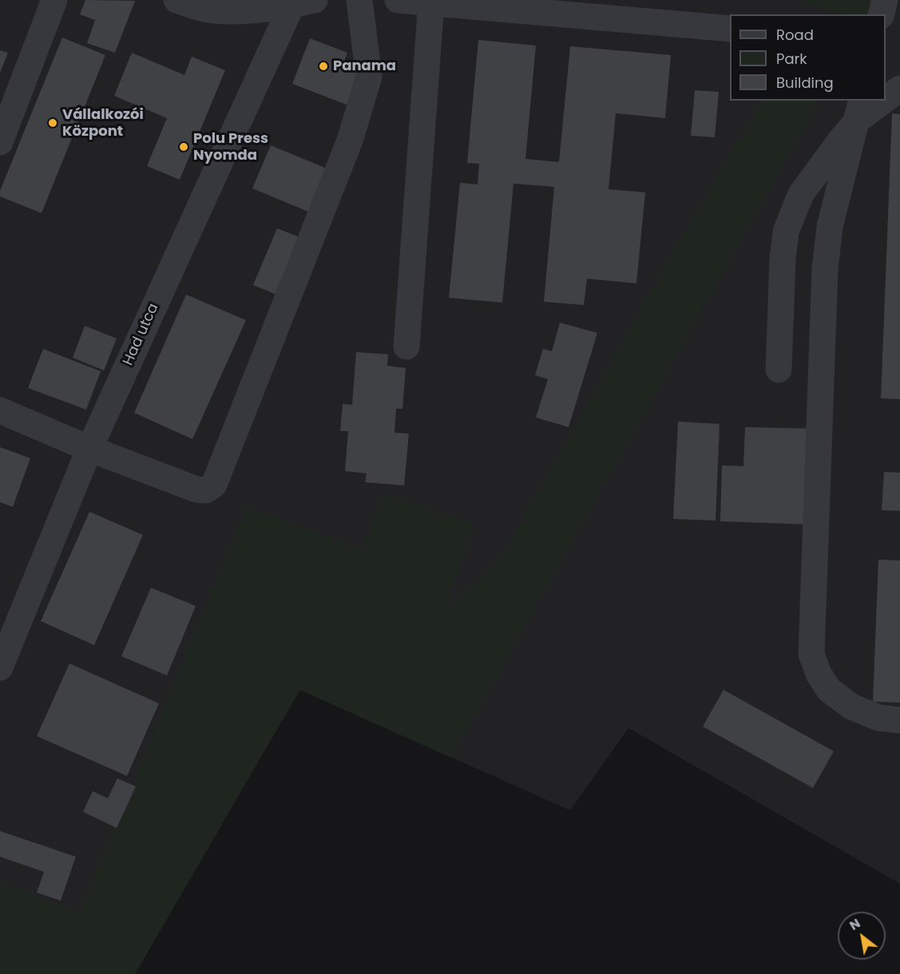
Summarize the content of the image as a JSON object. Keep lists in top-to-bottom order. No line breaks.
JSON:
{"streets":{"street":["Had utca"]},"places":["Panama","Vállalkozói Központ","Polu Press Nyomda"],"legend":["Road","Park","Building"],"north":"top left"}
